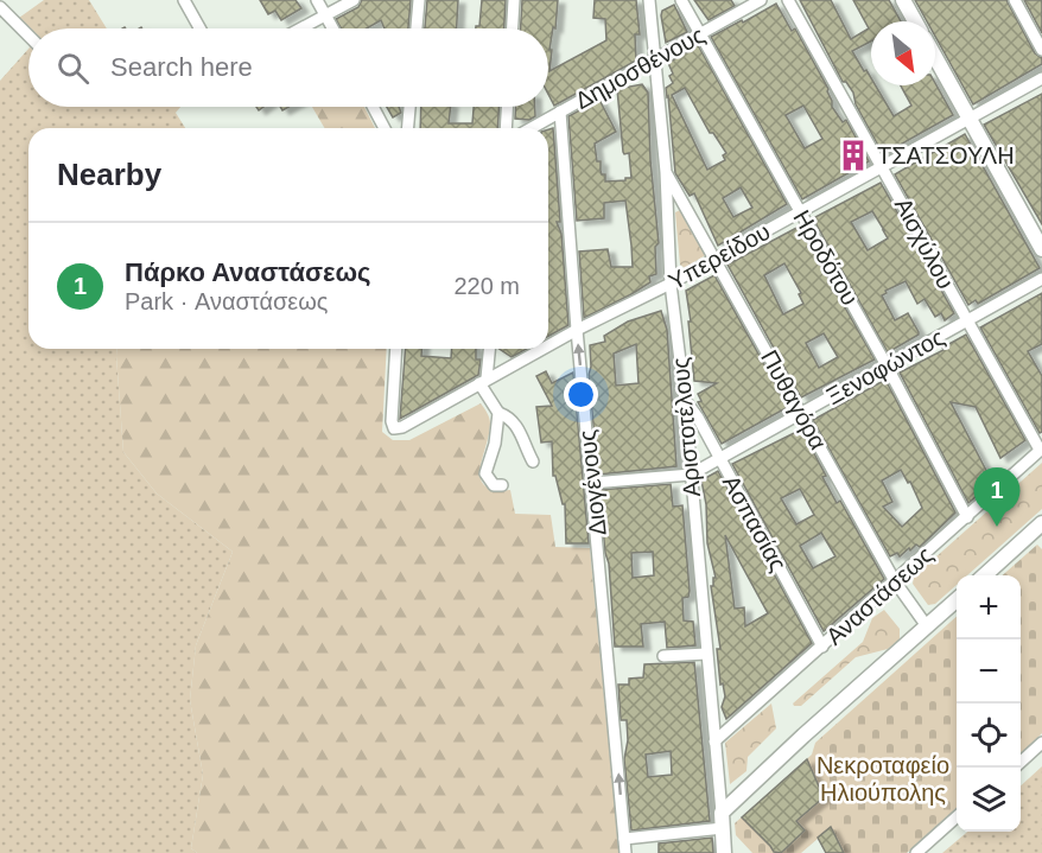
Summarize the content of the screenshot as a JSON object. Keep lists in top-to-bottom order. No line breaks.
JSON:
{"streets":{"street":["Δημοσθένους","Αισχύλου","Υπερείδου","Ηροδότου","Ξενοφώντος","Πυθαγόρα","Αριστοτέλους","Διογένους","Ασπασίας","Αναστάσεως"]},"crossings":[["Δημοσθένους","Ηροδότου"],["Δημοσθένους","Αριστοτέλους"],["Δημοσθένους","Διογένους"],["Αισχύλου","Υπερείδου"],["Αισχύλου","Ξενοφώντος"],["Αισχύλου","Αναστάσεως"],["Υπερείδου","Ηροδότου"],["Υπερείδου","Πυθαγόρα"],["Υπερείδου","Αριστοτέλους"],["Υπερείδου","Διογένους"],["Ηροδότου","Ξενοφώντος"],["Ηροδότου","Αναστάσεως"],["Ξενοφώντος","Πυθαγόρα"],["Ξενοφώντος","Αριστοτέλους"],["Ξενοφώντος","Ασπασίας"],["Πυθαγόρα","Αριστοτέλους"],["Πυθαγόρα","Αναστάσεως"],["Αριστοτέλους","Ασπασίας"],["Αριστοτέλους","Αναστάσεως"],["Ασπασίας","Αναστάσεως"]],"one_way":["Διογένους"],"parks":["Νεκροταφείο Ηλιούπολης"],"places":{"building":["ΤΣΑΤΣΟΥΛΗ"]},"north":"bottom right","page":{"search":"Search here","heading":"Nearby","list":[{"mark":"1","name":"Πάρκο Αναστάσεως","note":"Park · Αναστάσεως","value":"220 m"}],"pins":"1","map_buttons":["+","−"]}}
